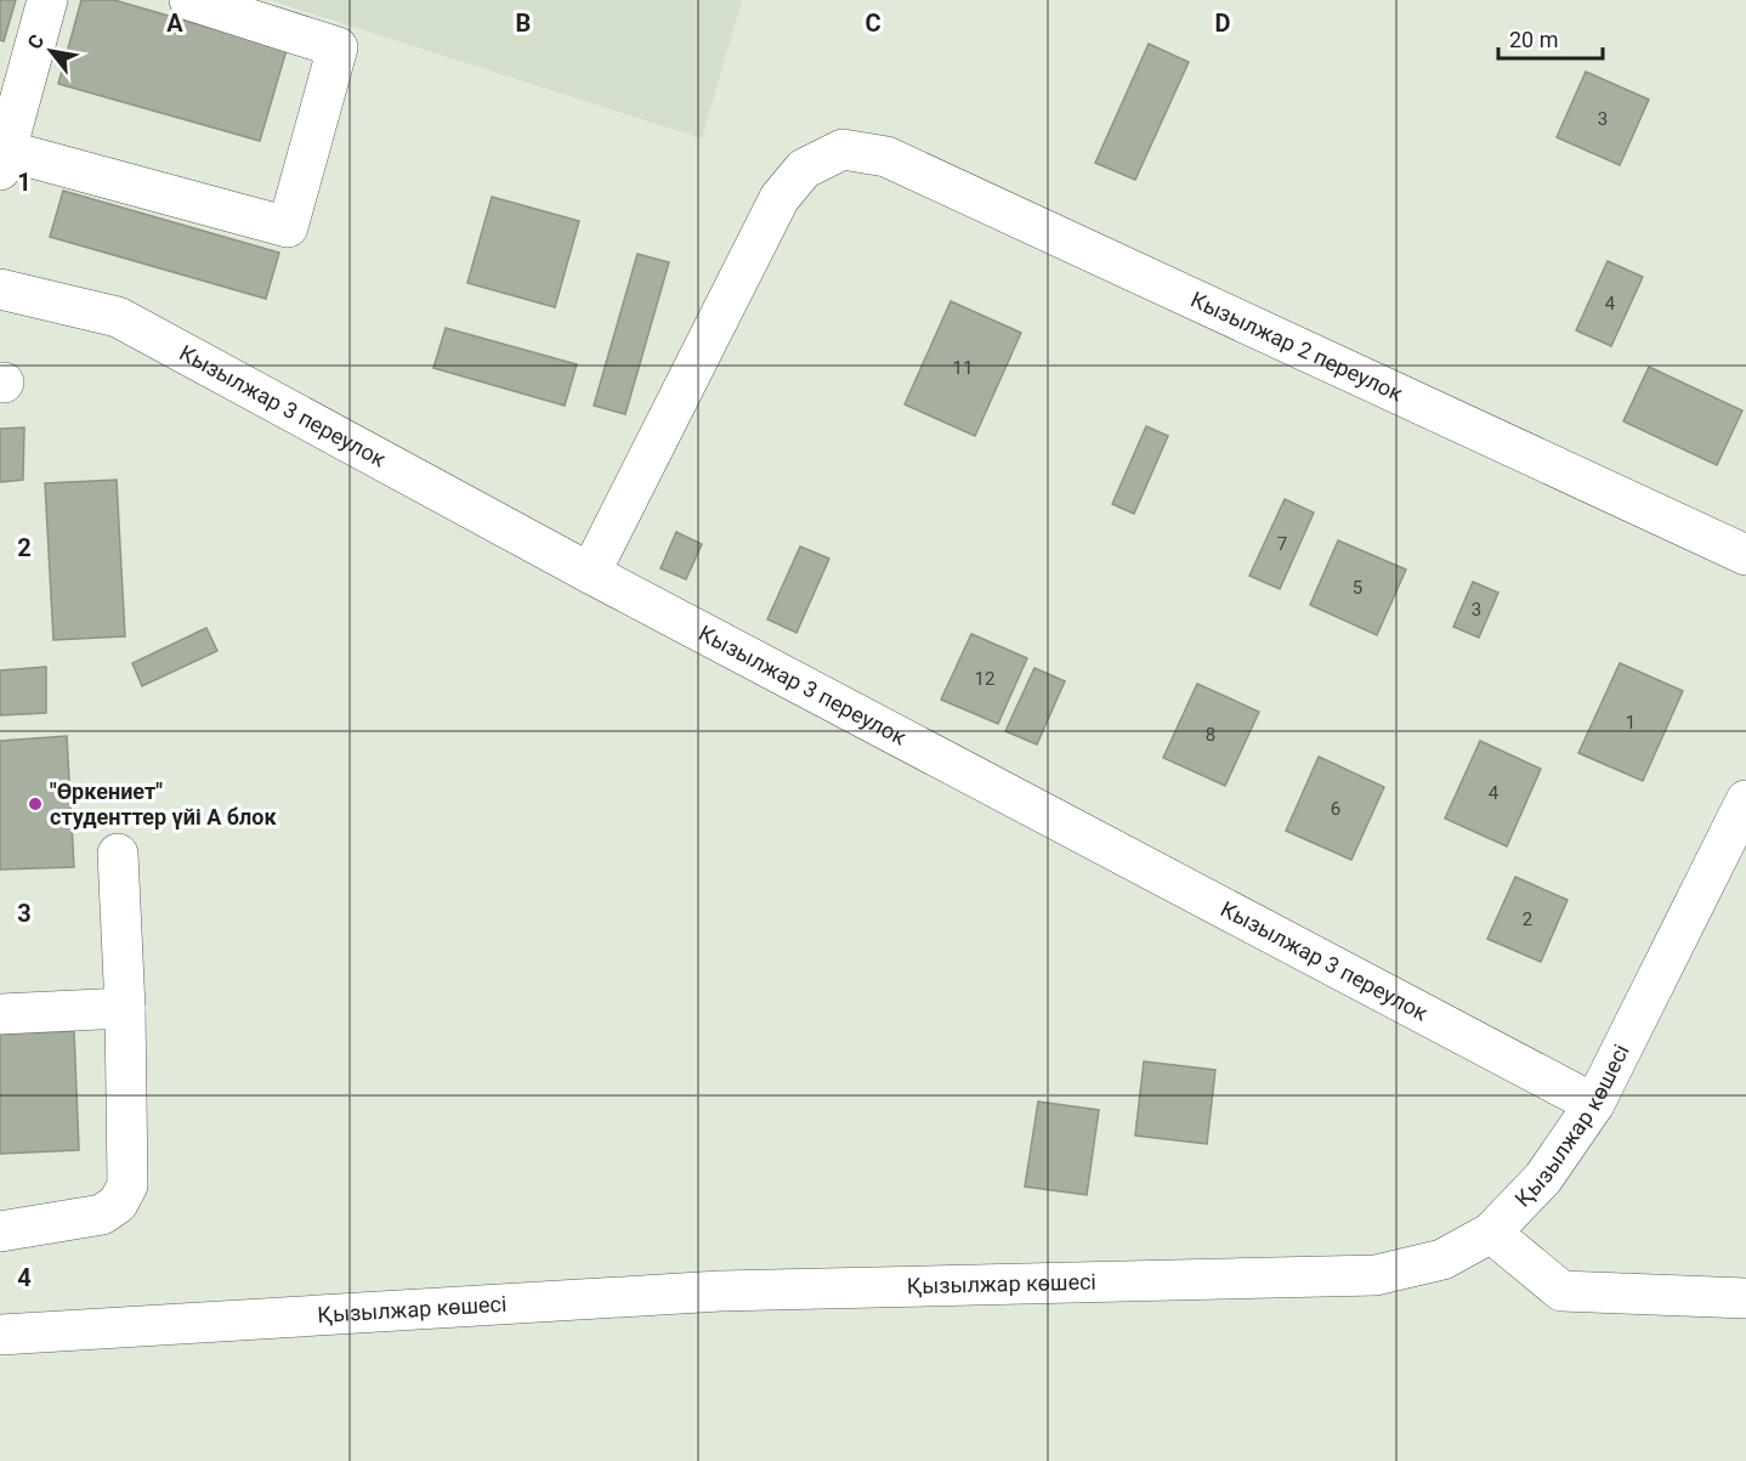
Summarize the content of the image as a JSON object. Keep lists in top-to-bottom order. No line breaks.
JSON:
{"streets":{"street":["Кызылжар 2 переулок","Кызылжар 3 переулок","Қызылжар көшесі"]},"crossings":[["Кызылжар 2 переулок","Кызылжар 3 переулок"],["Кызылжар 3 переулок","Қызылжар көшесі"]],"places":["\"Өркениет\" студенттер үйі А блок"],"house_numbers":["3","4","11","7","5","3","12","1","8","4","6","2"],"scale_bar":"20 m","north":"top left","grid":{"columns":["A","B","C","D"],"rows":["1","2","3","4"]}}
